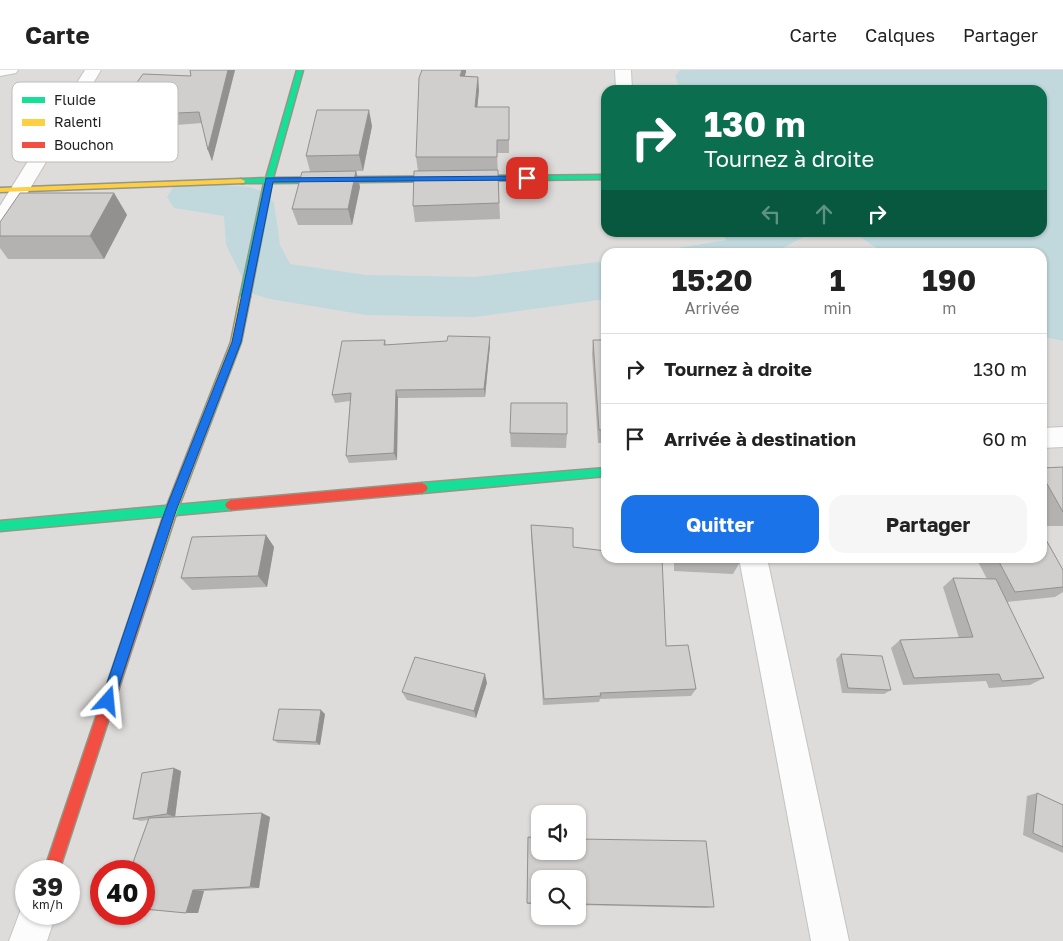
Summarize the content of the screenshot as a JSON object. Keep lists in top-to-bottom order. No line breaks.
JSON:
{"legend":["Fluide","Ralenti","Bouchon"],"page":{"header":"Carte","nav":["Carte","Calques","Partager"],"turn":["130 m","Tournez à droite"],"eta":["15:20","Arrivée","1","min","190","m"],"list":[{"name":"Tournez à droite","value":"130 m"},{"name":"Arrivée à destination","value":"60 m"}],"buttons":["Quitter","Partager"],"speed":"39 km/h","limit":"40"}}
